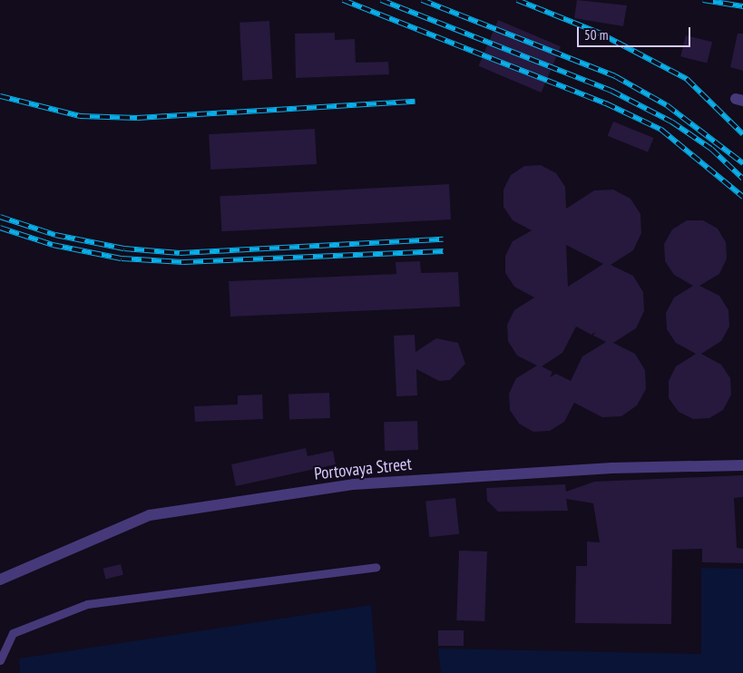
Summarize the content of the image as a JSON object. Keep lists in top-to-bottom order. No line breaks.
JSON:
{"streets":{"street":["Portovaya Street"]},"scale_bar":"50 m"}
